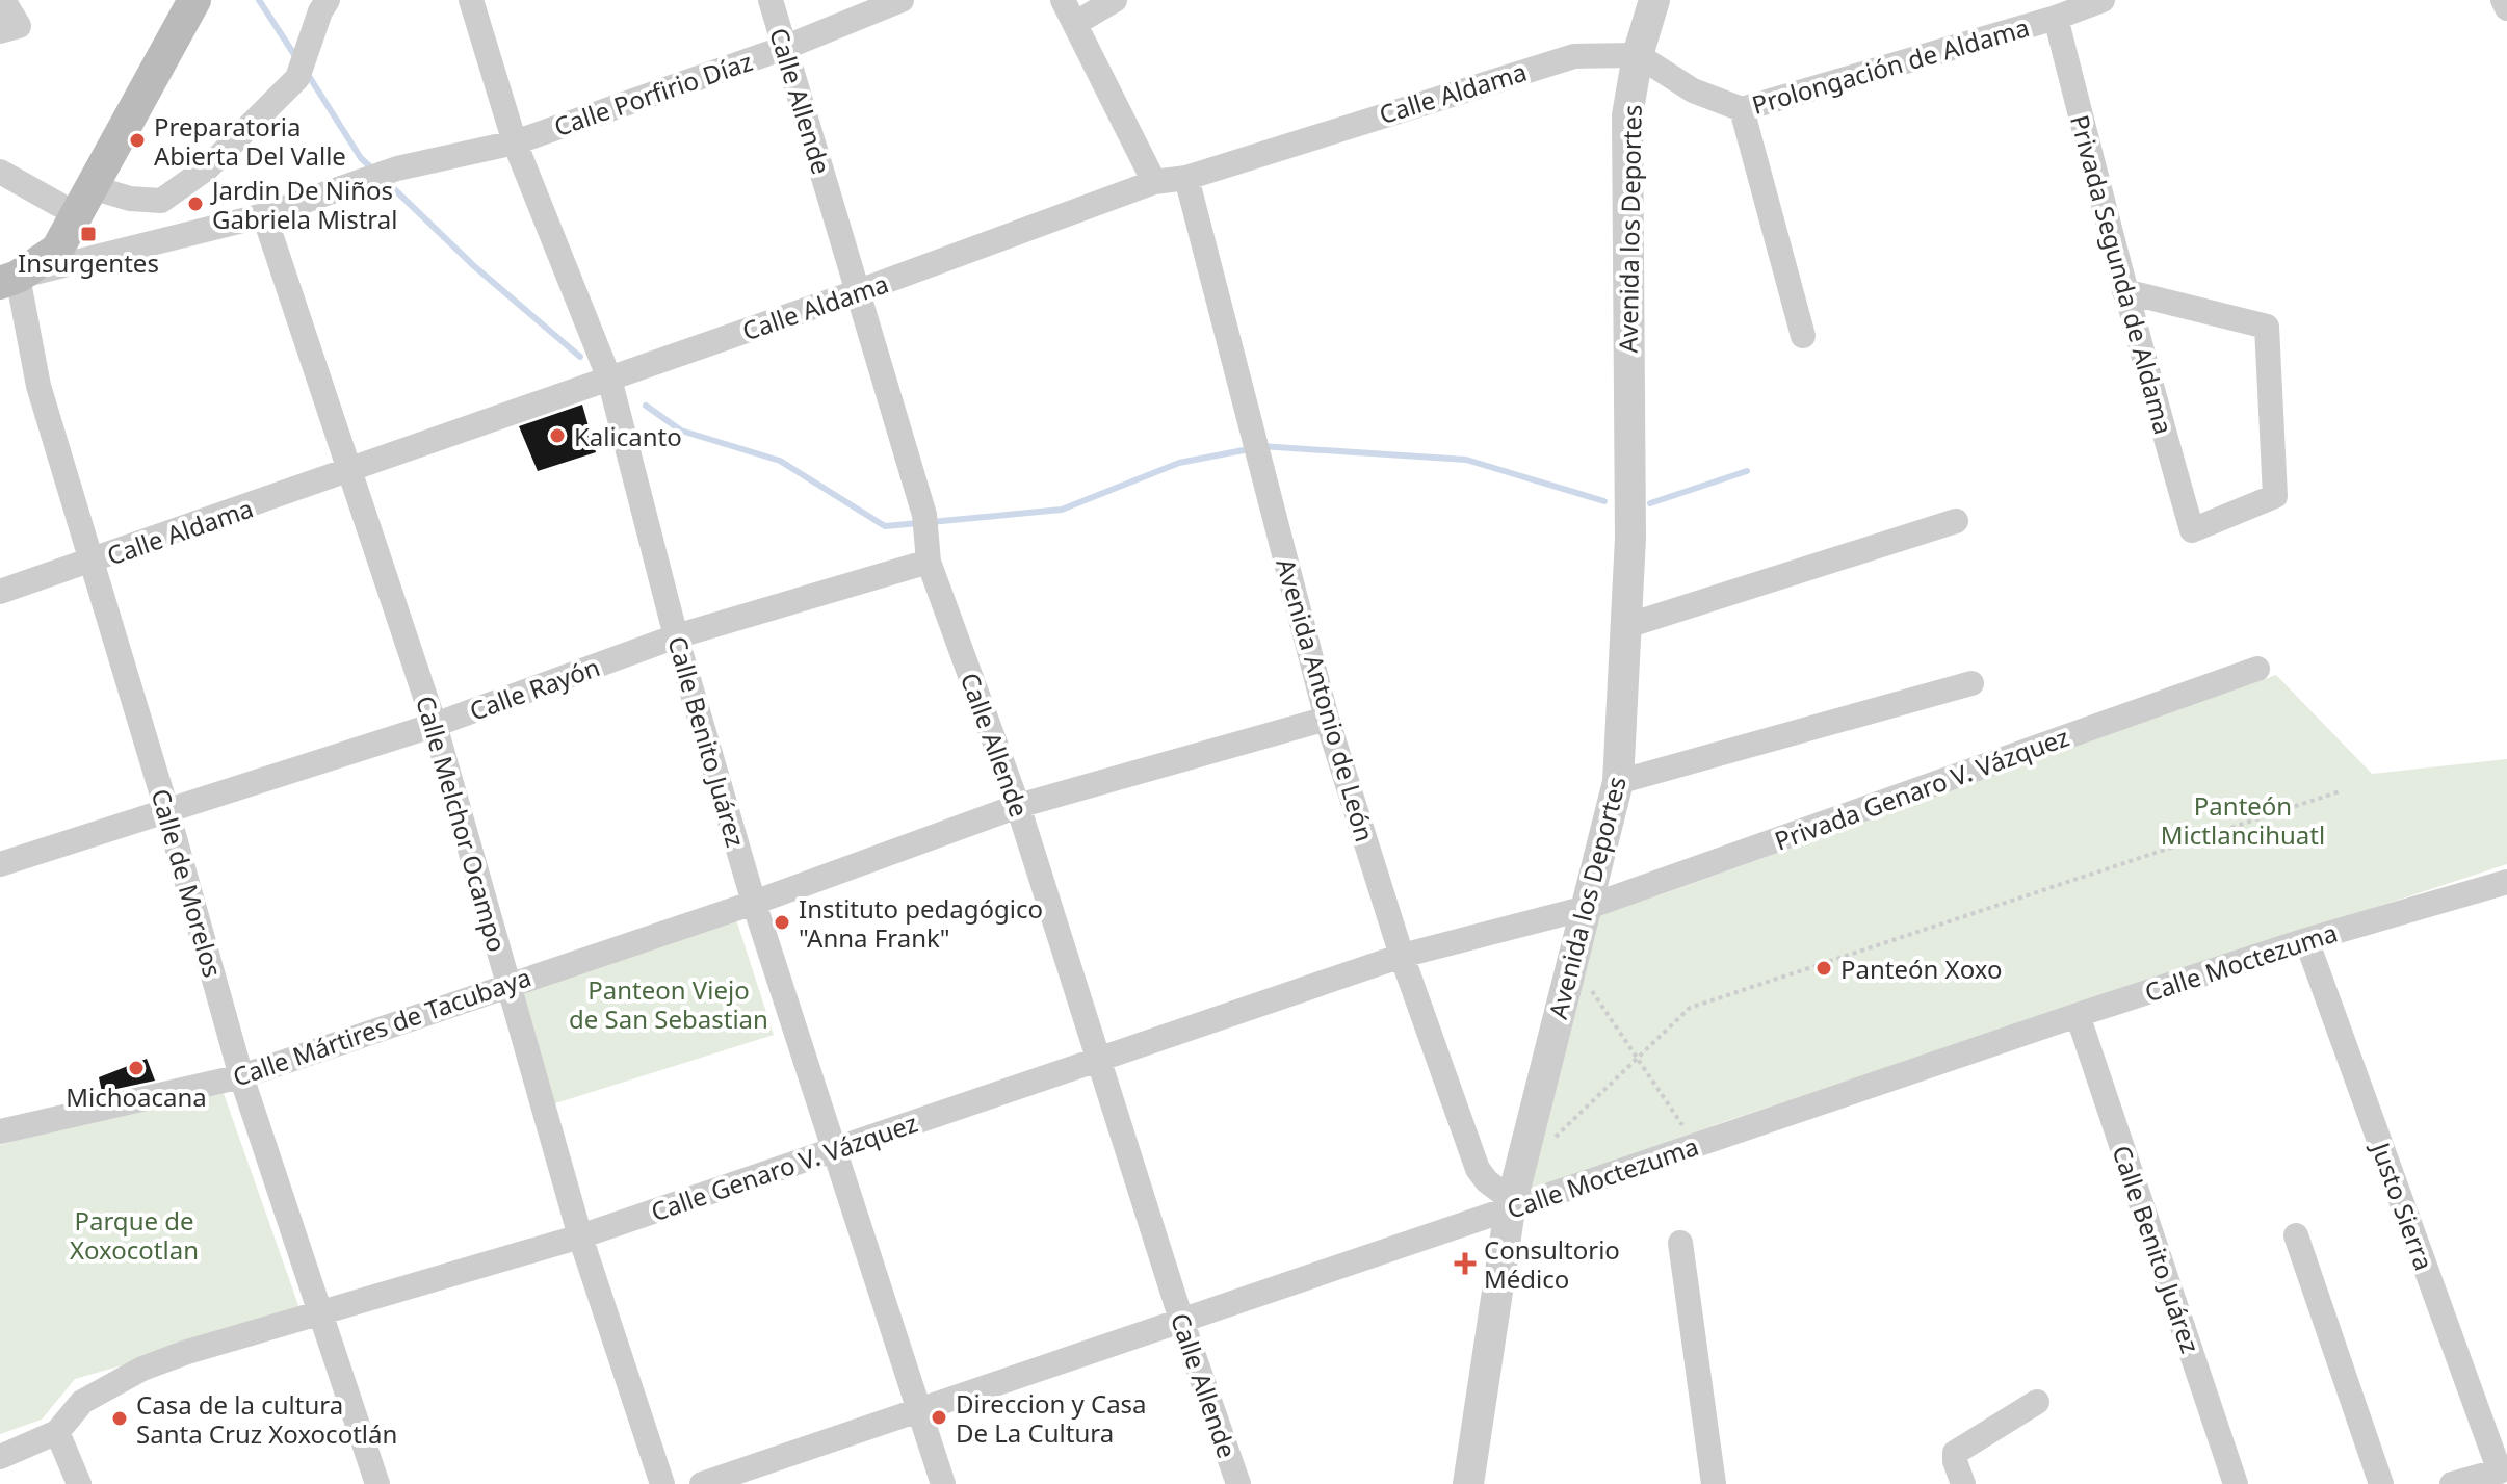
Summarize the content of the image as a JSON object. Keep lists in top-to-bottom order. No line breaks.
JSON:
{"streets":{"street":["Prolongación de Aldama","Calle Aldama","Calle Porfirio Díaz","Calle Allende","Avenida los Deportes","Privada Segunda de Aldama","Calle Rayón","Avenida Antonio de León","Calle Benito Juárez","Privada Genaro V. Vázquez","Calle Melchor Ocampo","Calle de Morelos","Calle Moctezuma","Calle Mártires de Tacubaya","Calle Genaro V. Vázquez","Justo Sierra"]},"crossings":[["Prolongación de Aldama","Calle Aldama"],["Prolongación de Aldama","Avenida los Deportes"],["Prolongación de Aldama","Privada Segunda de Aldama"],["Calle Aldama","Calle Allende"],["Calle Aldama","Avenida los Deportes"],["Calle Aldama","Avenida Antonio de León"],["Calle Aldama","Calle Benito Juárez"],["Calle Aldama","Calle Melchor Ocampo"],["Calle Aldama","Calle de Morelos"],["Calle Porfirio Díaz","Calle Allende"],["Calle Porfirio Díaz","Calle Benito Juárez"],["Calle Porfirio Díaz","Calle Melchor Ocampo"],["Calle Allende","Calle Rayón"],["Calle Allende","Calle Moctezuma"],["Calle Allende","Calle Mártires de Tacubaya"],["Calle Allende","Calle Genaro V. Vázquez"],["Avenida los Deportes","Avenida Antonio de León"],["Avenida los Deportes","Privada Genaro V. Vázquez"],["Avenida los Deportes","Calle Moctezuma"],["Avenida los Deportes","Calle Genaro V. Vázquez"],["Calle Rayón","Calle Benito Juárez"],["Calle Rayón","Calle Melchor Ocampo"],["Calle Rayón","Calle de Morelos"],["Avenida Antonio de León","Calle Moctezuma"],["Avenida Antonio de León","Calle Mártires de Tacubaya"],["Avenida Antonio de León","Calle Genaro V. Vázquez"],["Calle Benito Juárez","Calle Moctezuma"],["Calle Benito Juárez","Calle Mártires de Tacubaya"],["Calle Benito Juárez","Calle Genaro V. Vázquez"],["Privada Genaro V. Vázquez","Calle Genaro V. Vázquez"],["Calle Melchor Ocampo","Calle Mártires de Tacubaya"],["Calle Melchor Ocampo","Calle Genaro V. Vázquez"],["Calle de Morelos","Calle Mártires de Tacubaya"],["Calle de Morelos","Calle Genaro V. Vázquez"],["Calle Moctezuma","Justo Sierra"]],"parks":["Panteón Mictlancihuatl","Panteon Viejo de San Sebastian","Parque de Xoxocotlan"],"places":{"other":["Preparatoria Abierta Del Valle","Jardin De Niños Gabriela Mistral","Kalicanto","Instituto pedagógico \"Anna Frank\"","Panteón Xoxo","Michoacana","Direccion y Casa De La Cultura","Casa de la cultura Santa Cruz Xoxocotlán"],"transit":["Insurgentes"],"health":["Consultorio Médico"]}}
